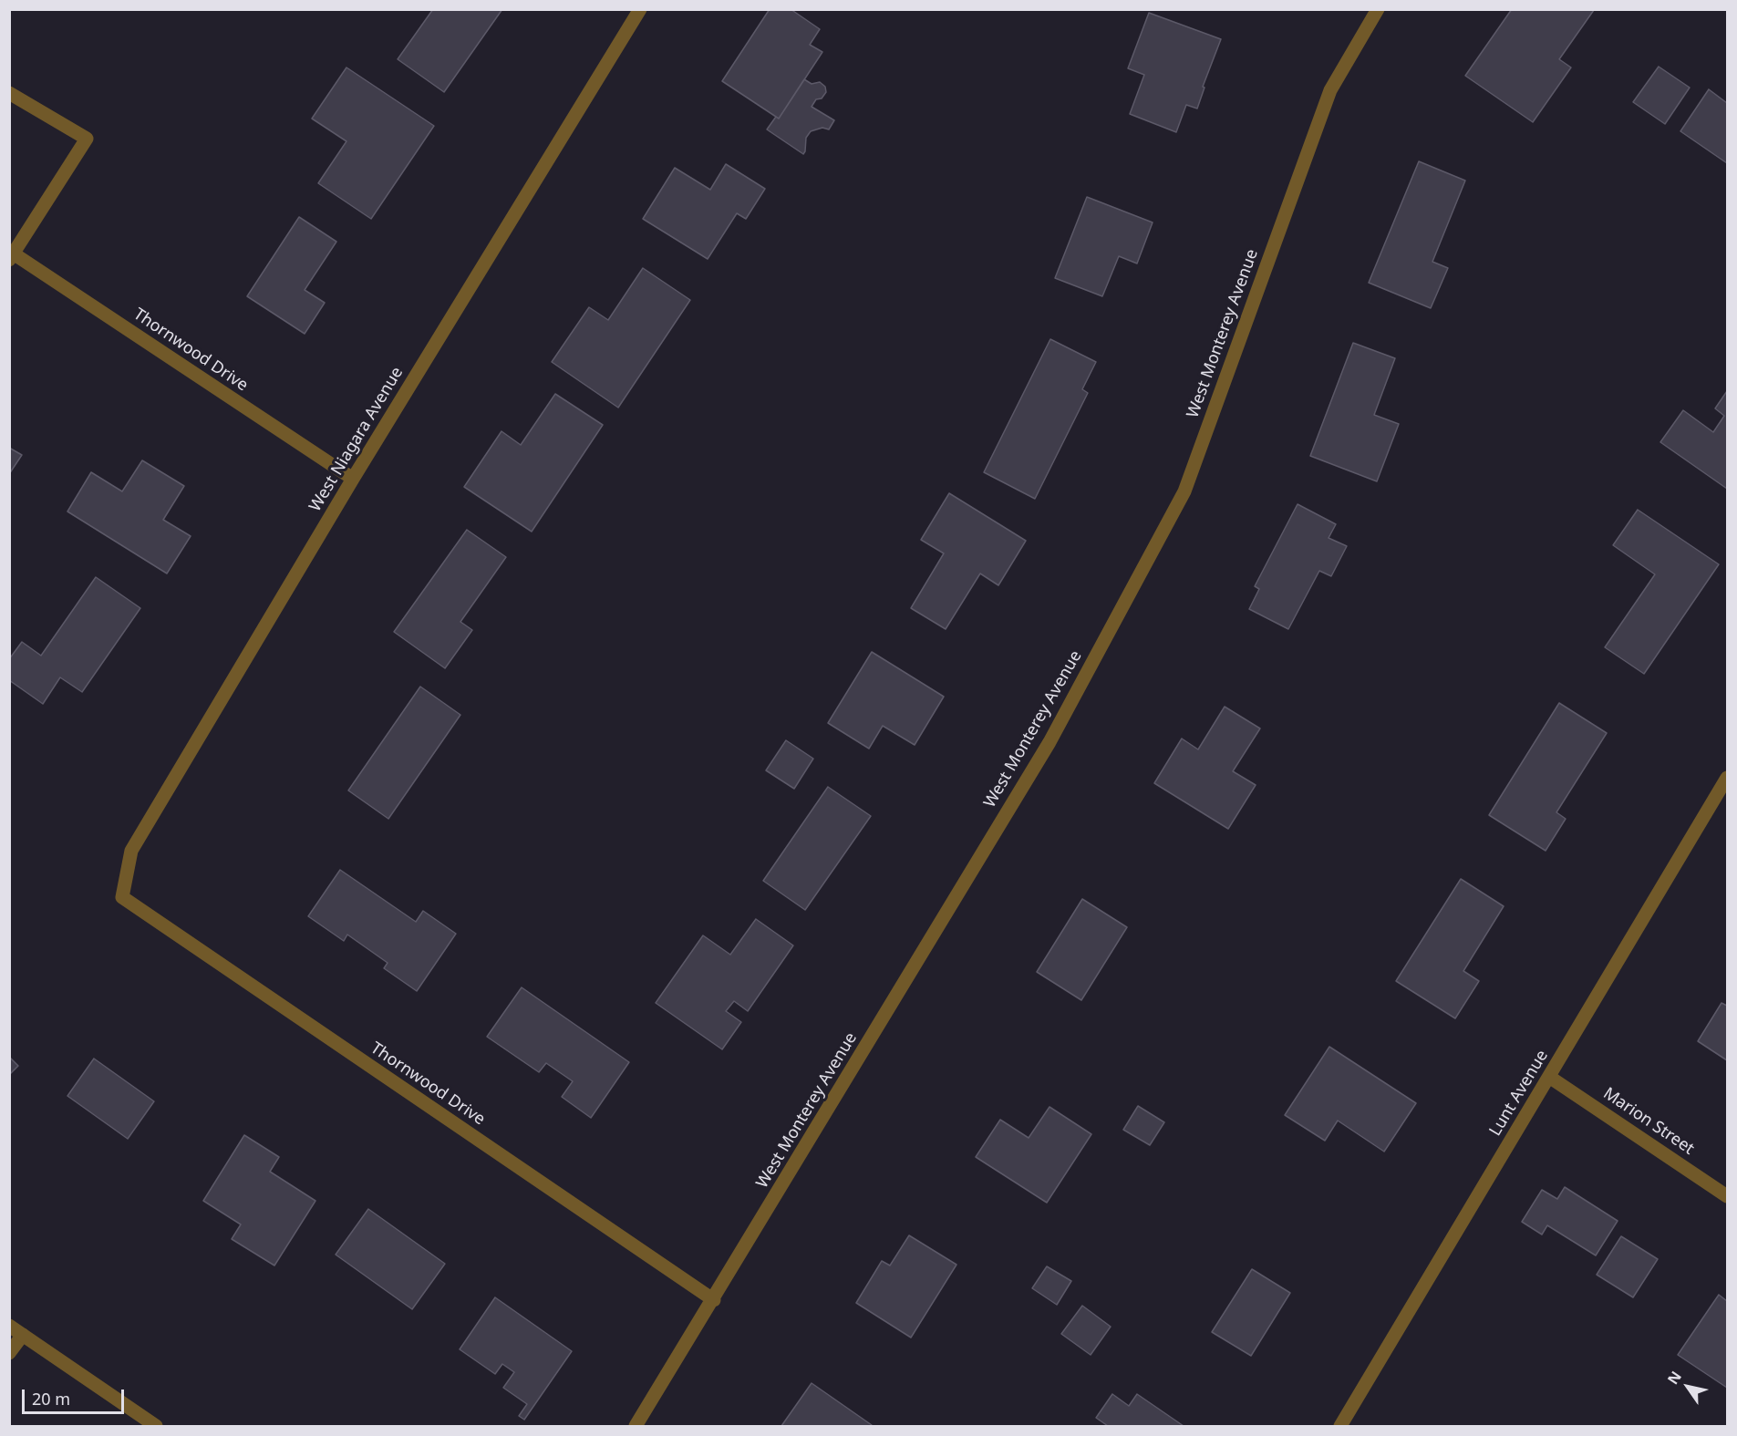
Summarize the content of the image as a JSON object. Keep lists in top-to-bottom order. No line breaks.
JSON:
{"streets":{"street":["West Monterey Avenue","Thornwood Drive","West Niagara Avenue","Lunt Avenue","Marion Street"]},"crossings":[["West Monterey Avenue","Thornwood Drive"],["Thornwood Drive","West Niagara Avenue"],["Lunt Avenue","Marion Street"]],"scale_bar":"20 m","north":"top left"}
